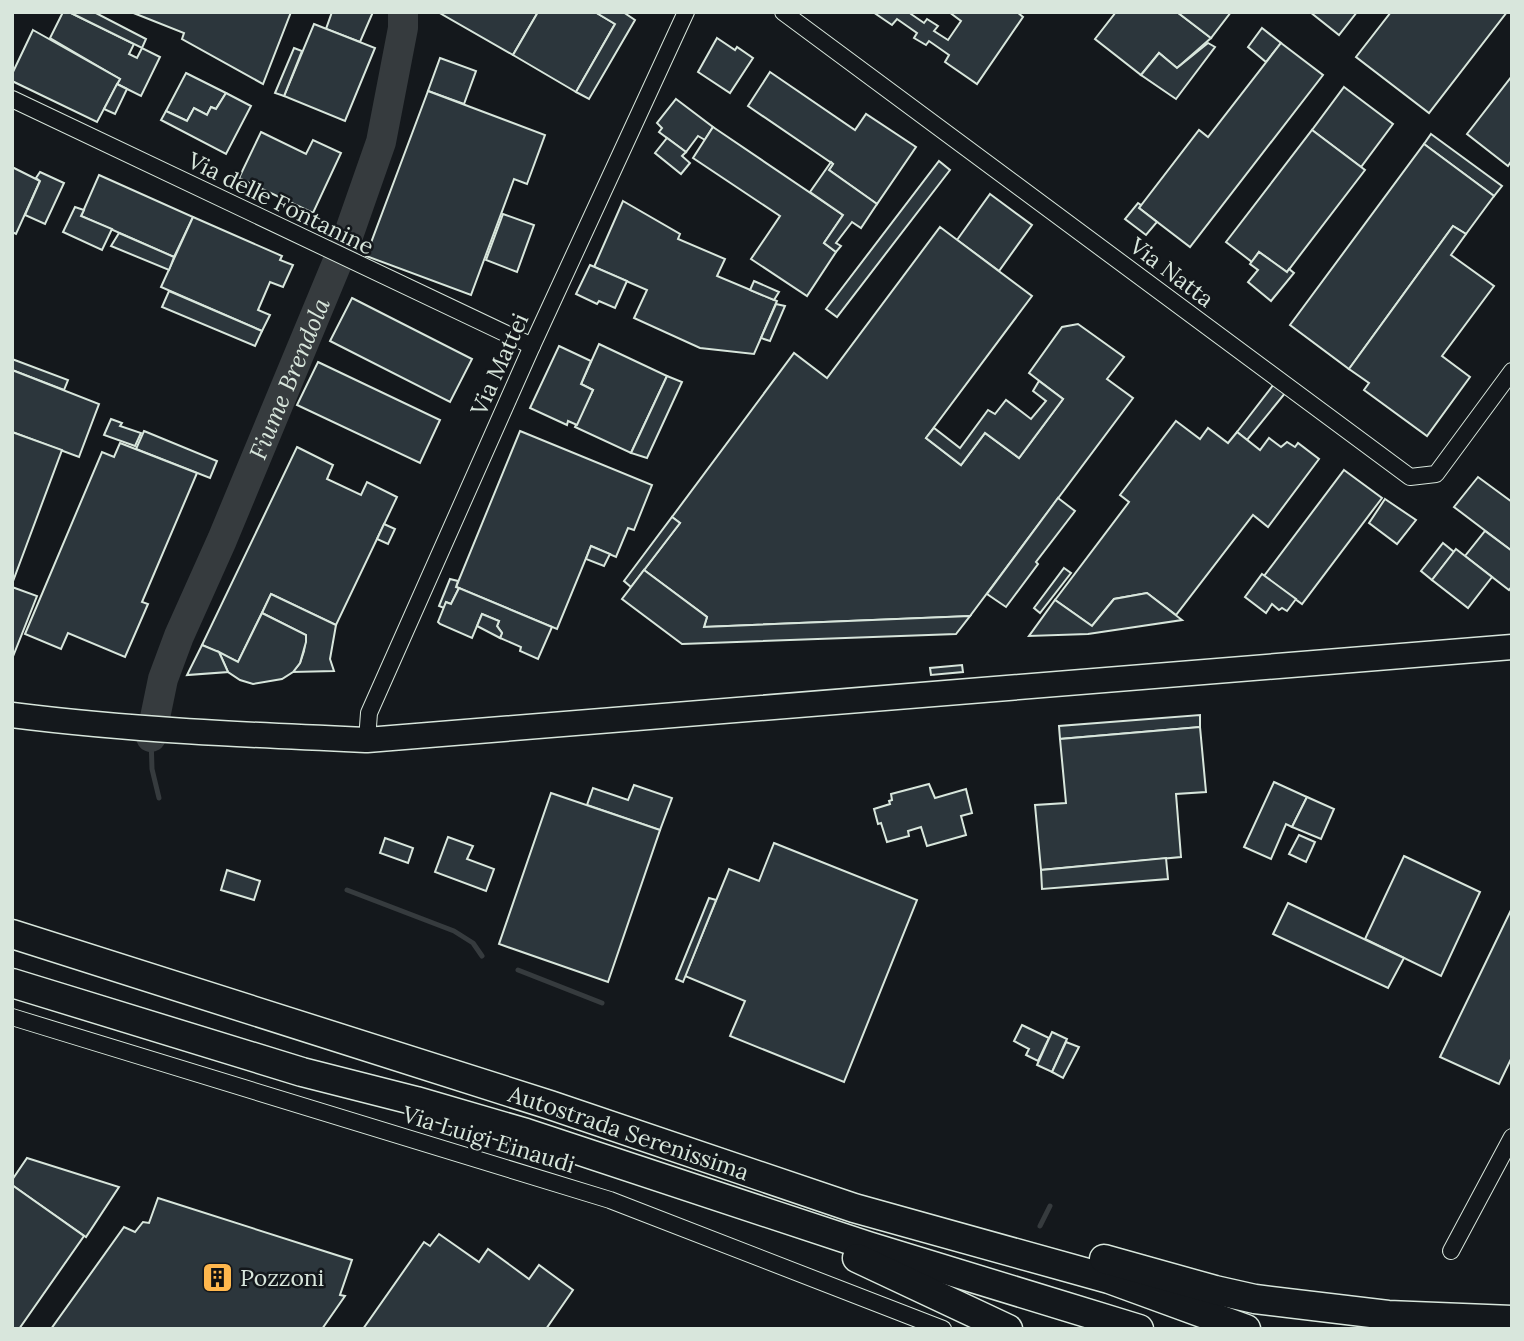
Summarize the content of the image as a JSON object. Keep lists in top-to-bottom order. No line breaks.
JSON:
{"streets":{"highway":["Autostrada Serenissima"],"street":["Via delle Fontanine","Via Natta","Via Mattei","Via Luigi Einaudi"]},"crossings":[["Via delle Fontanine","Via Mattei"]],"water":["Fiume Brendola"],"places":{"building":["Pozzoni"]}}
